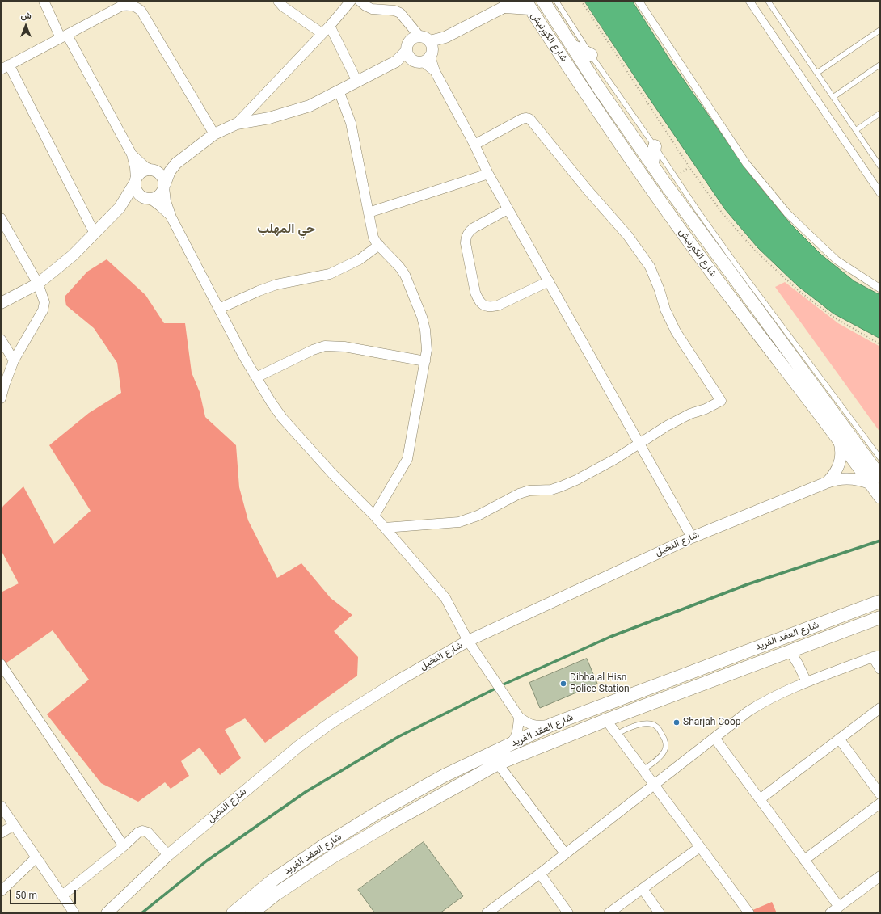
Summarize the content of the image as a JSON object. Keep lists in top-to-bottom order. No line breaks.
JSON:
{"streets":{"main road":["شارع الكورنيش","شارع العقد الفريد"],"street":["شارع النخيل"]},"crossings":[["شارع الكورنيش","شارع النخيل"]],"districts":["حي المهلب"],"places":["Dibba al Hisn Police Station","Sharjah Coop"],"scale_bar":"50 m","north":"top"}
